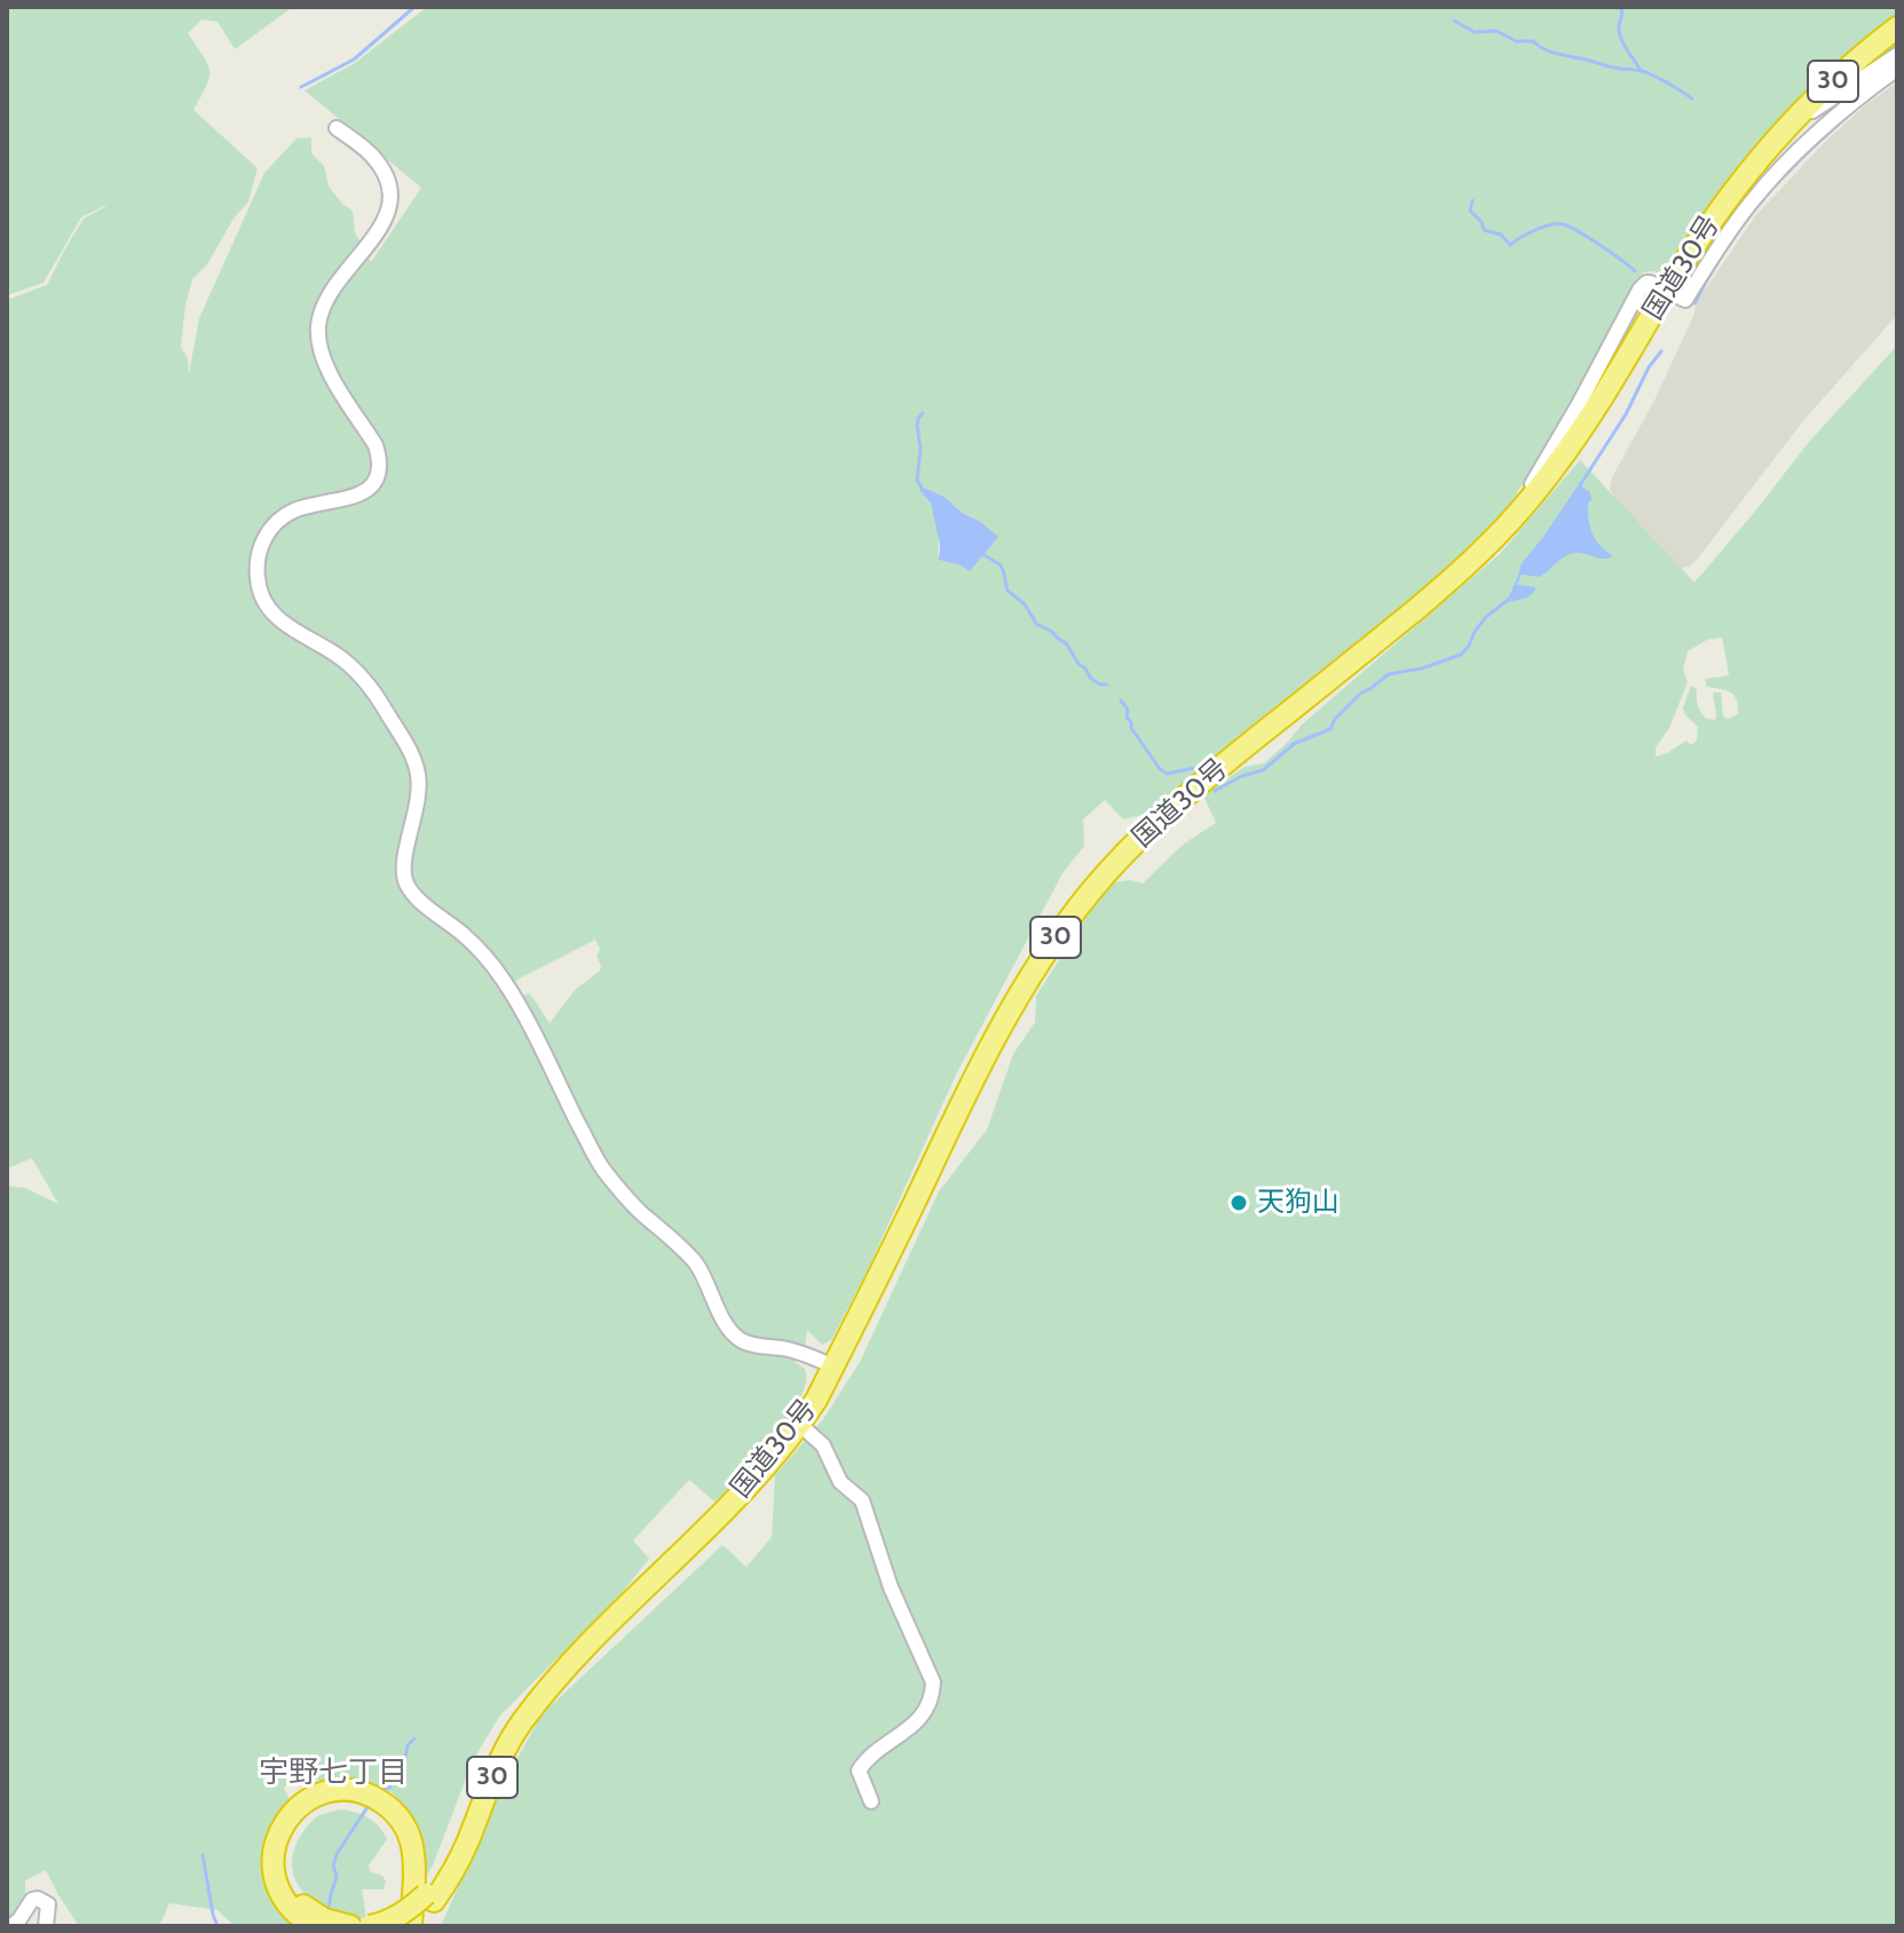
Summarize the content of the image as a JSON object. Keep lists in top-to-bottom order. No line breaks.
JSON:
{"streets":{"highway":["30","国道30号"]},"districts":["宇野七丁目"],"places":["天狗山"]}
